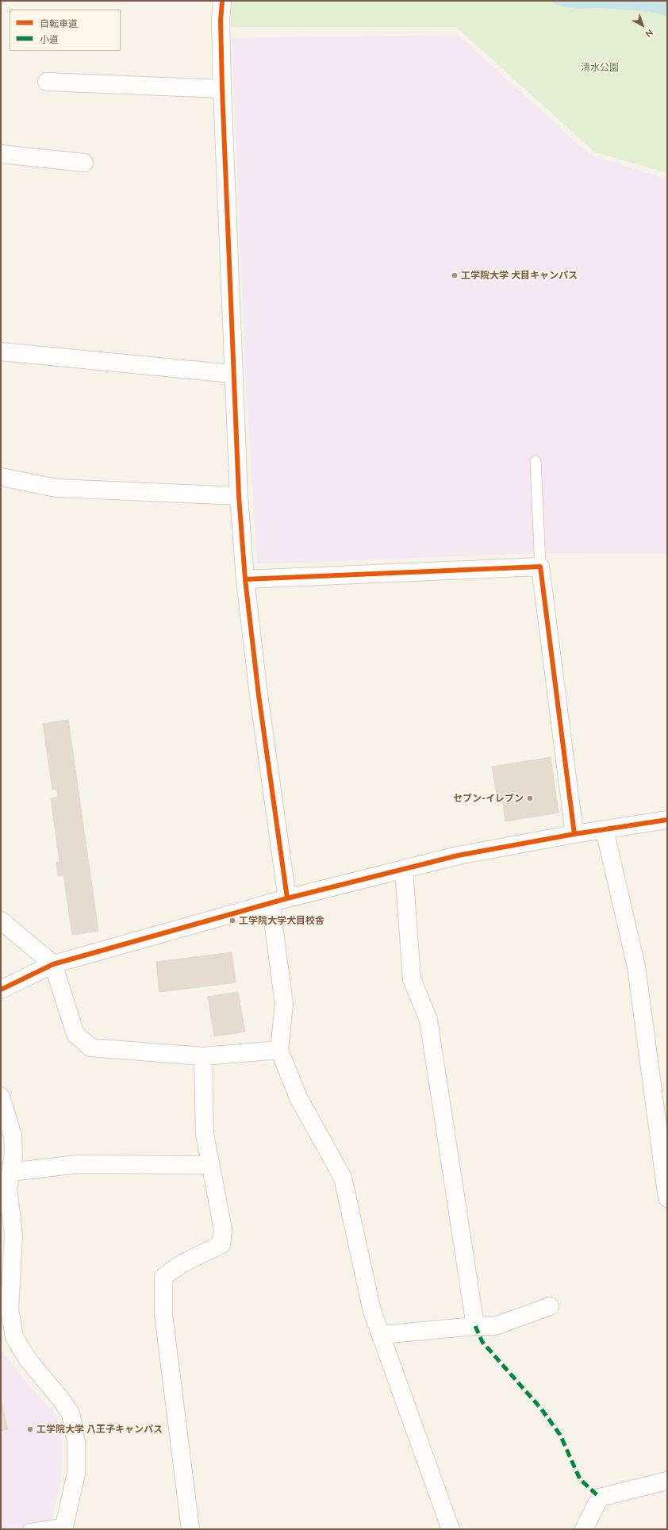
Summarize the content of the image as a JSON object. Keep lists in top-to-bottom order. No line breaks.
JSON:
{"parks":["清水公園"],"places":["工学院大学 犬目キャンパス","セブン-イレブン","工学院大学犬目校舎","工学院大学 八王子キャンパス"],"legend":["自転車道","小道"],"north":"bottom right"}
